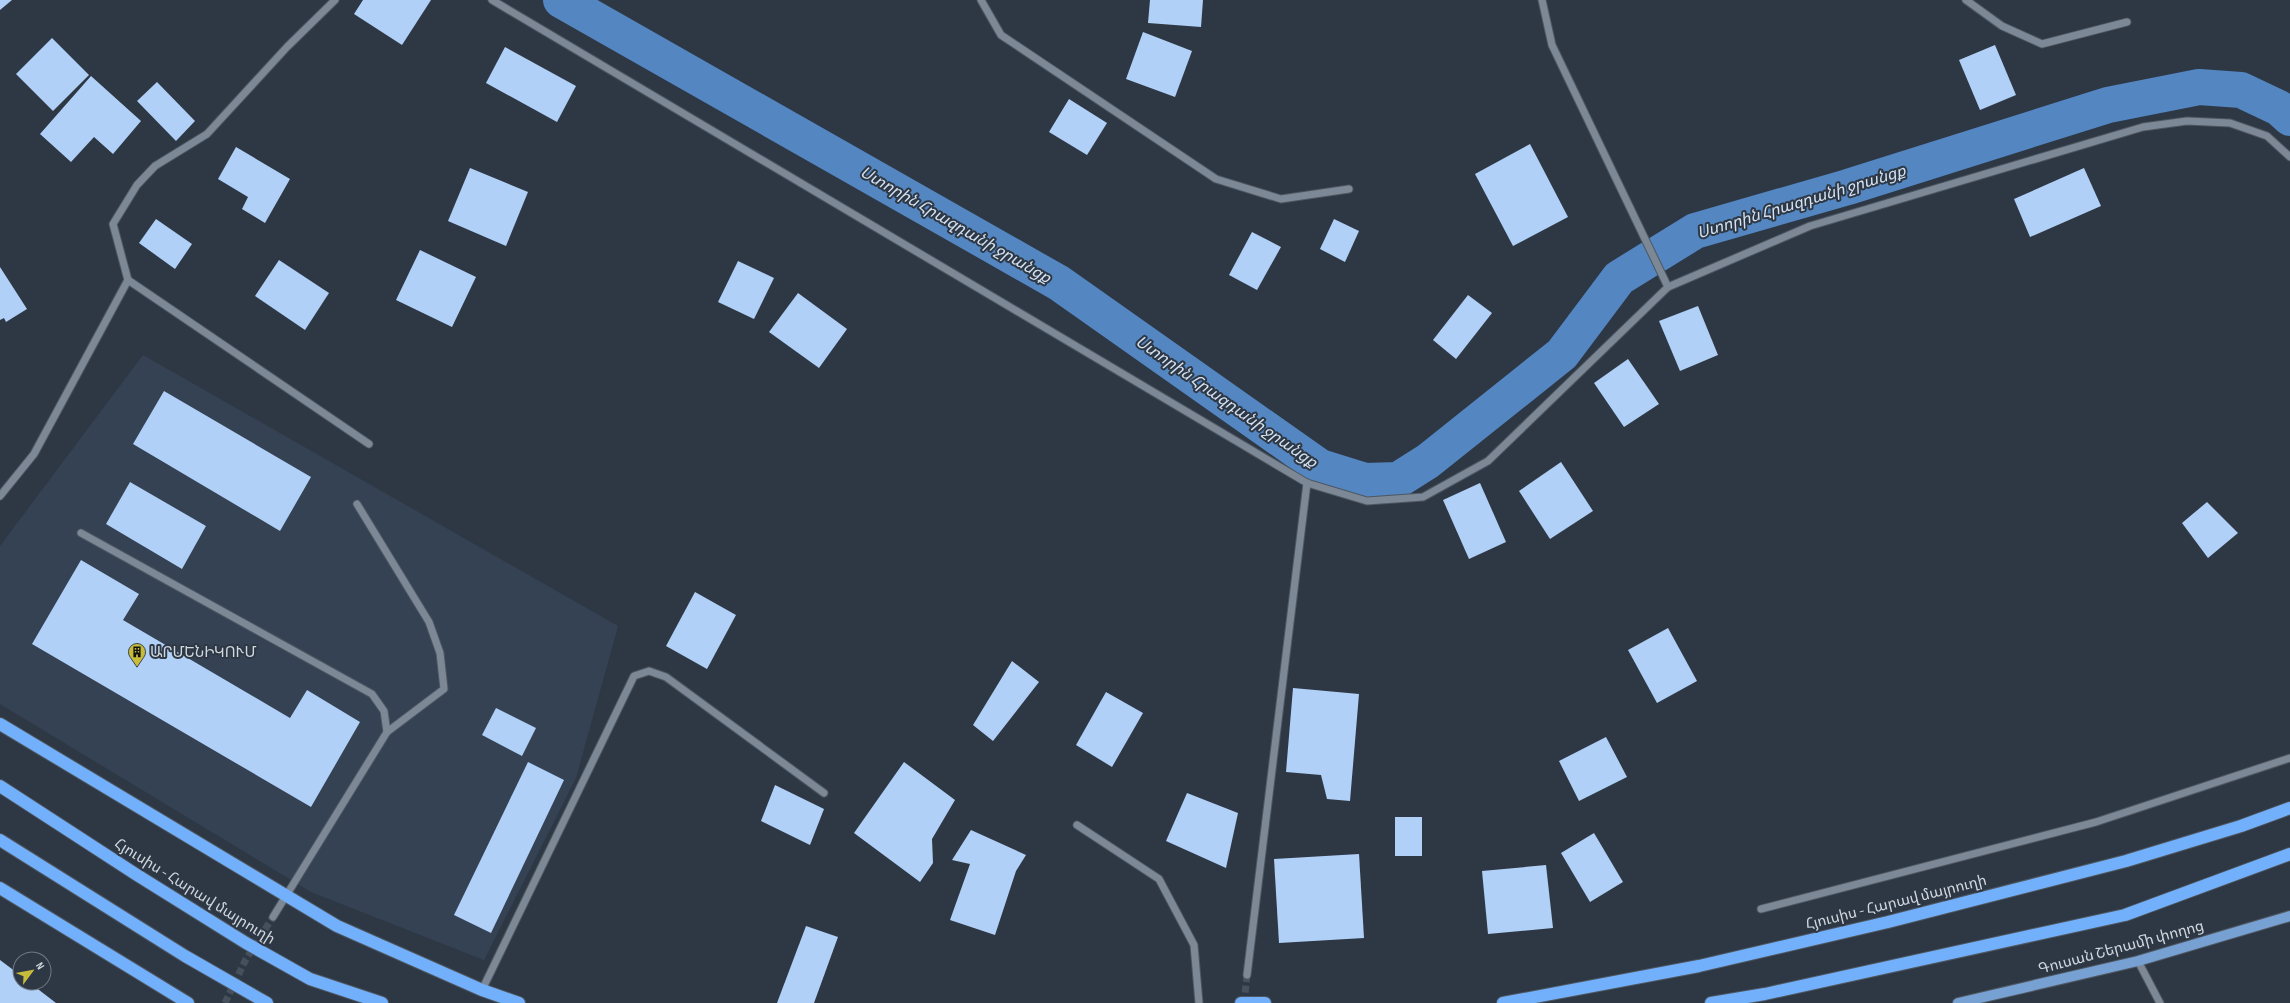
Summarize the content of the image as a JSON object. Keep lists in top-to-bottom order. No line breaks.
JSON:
{"streets":{"highway":["Հյուսիս - Հարավ մայրուղի"],"main road":["Գուսան Շերամի փողոց"]},"water":["Ստորին Հրազդանի ջրանցք"],"places":{"building":["ԱՐՄԵՆԻԿՈՒՄ"]},"north":"top right"}
